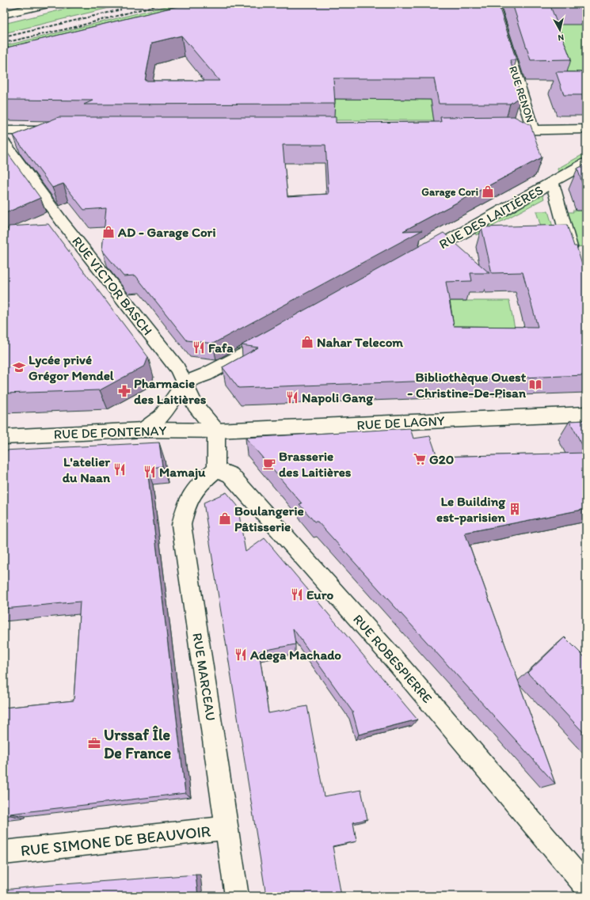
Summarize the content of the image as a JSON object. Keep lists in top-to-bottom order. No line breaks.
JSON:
{"streets":{"street":["RUE RENON","RUE DES LAITIÈRES","RUE VICTOR BASCH","RUE DE LAGNY","RUE DE FONTENAY","RUE ROBESPIERRE","RUE MARCEAU","RUE SIMONE DE BEAUVOIR"]},"crossings":[["RUE VICTOR BASCH","RUE DE LAGNY"],["RUE VICTOR BASCH","RUE DE FONTENAY"],["RUE DE LAGNY","RUE DE FONTENAY"],["RUE ROBESPIERRE","RUE MARCEAU"],["RUE MARCEAU","RUE SIMONE DE BEAUVOIR"]],"places":{"shop":["Garage Cori","AD - Garage Cori","Nahar Telecom","Boulangerie Pâtisserie"],"restaurant":["Fafa","Napoli Gang","L'atelier du Naan","Mamaju","Euro","Adega Machado"],"school or university":["Lycée privé Grégor Mendel"],"library":["Bibliothèque Ouest - Christine-De-Pisan"],"pharmacy":["Pharmacie des Laitières"],"supermarket":["G20"],"cafe":["Brasserie des Laitières"],"building":["Le Building est-parisien"],"office":["Urssaf Île De France"]},"north":"bottom"}
